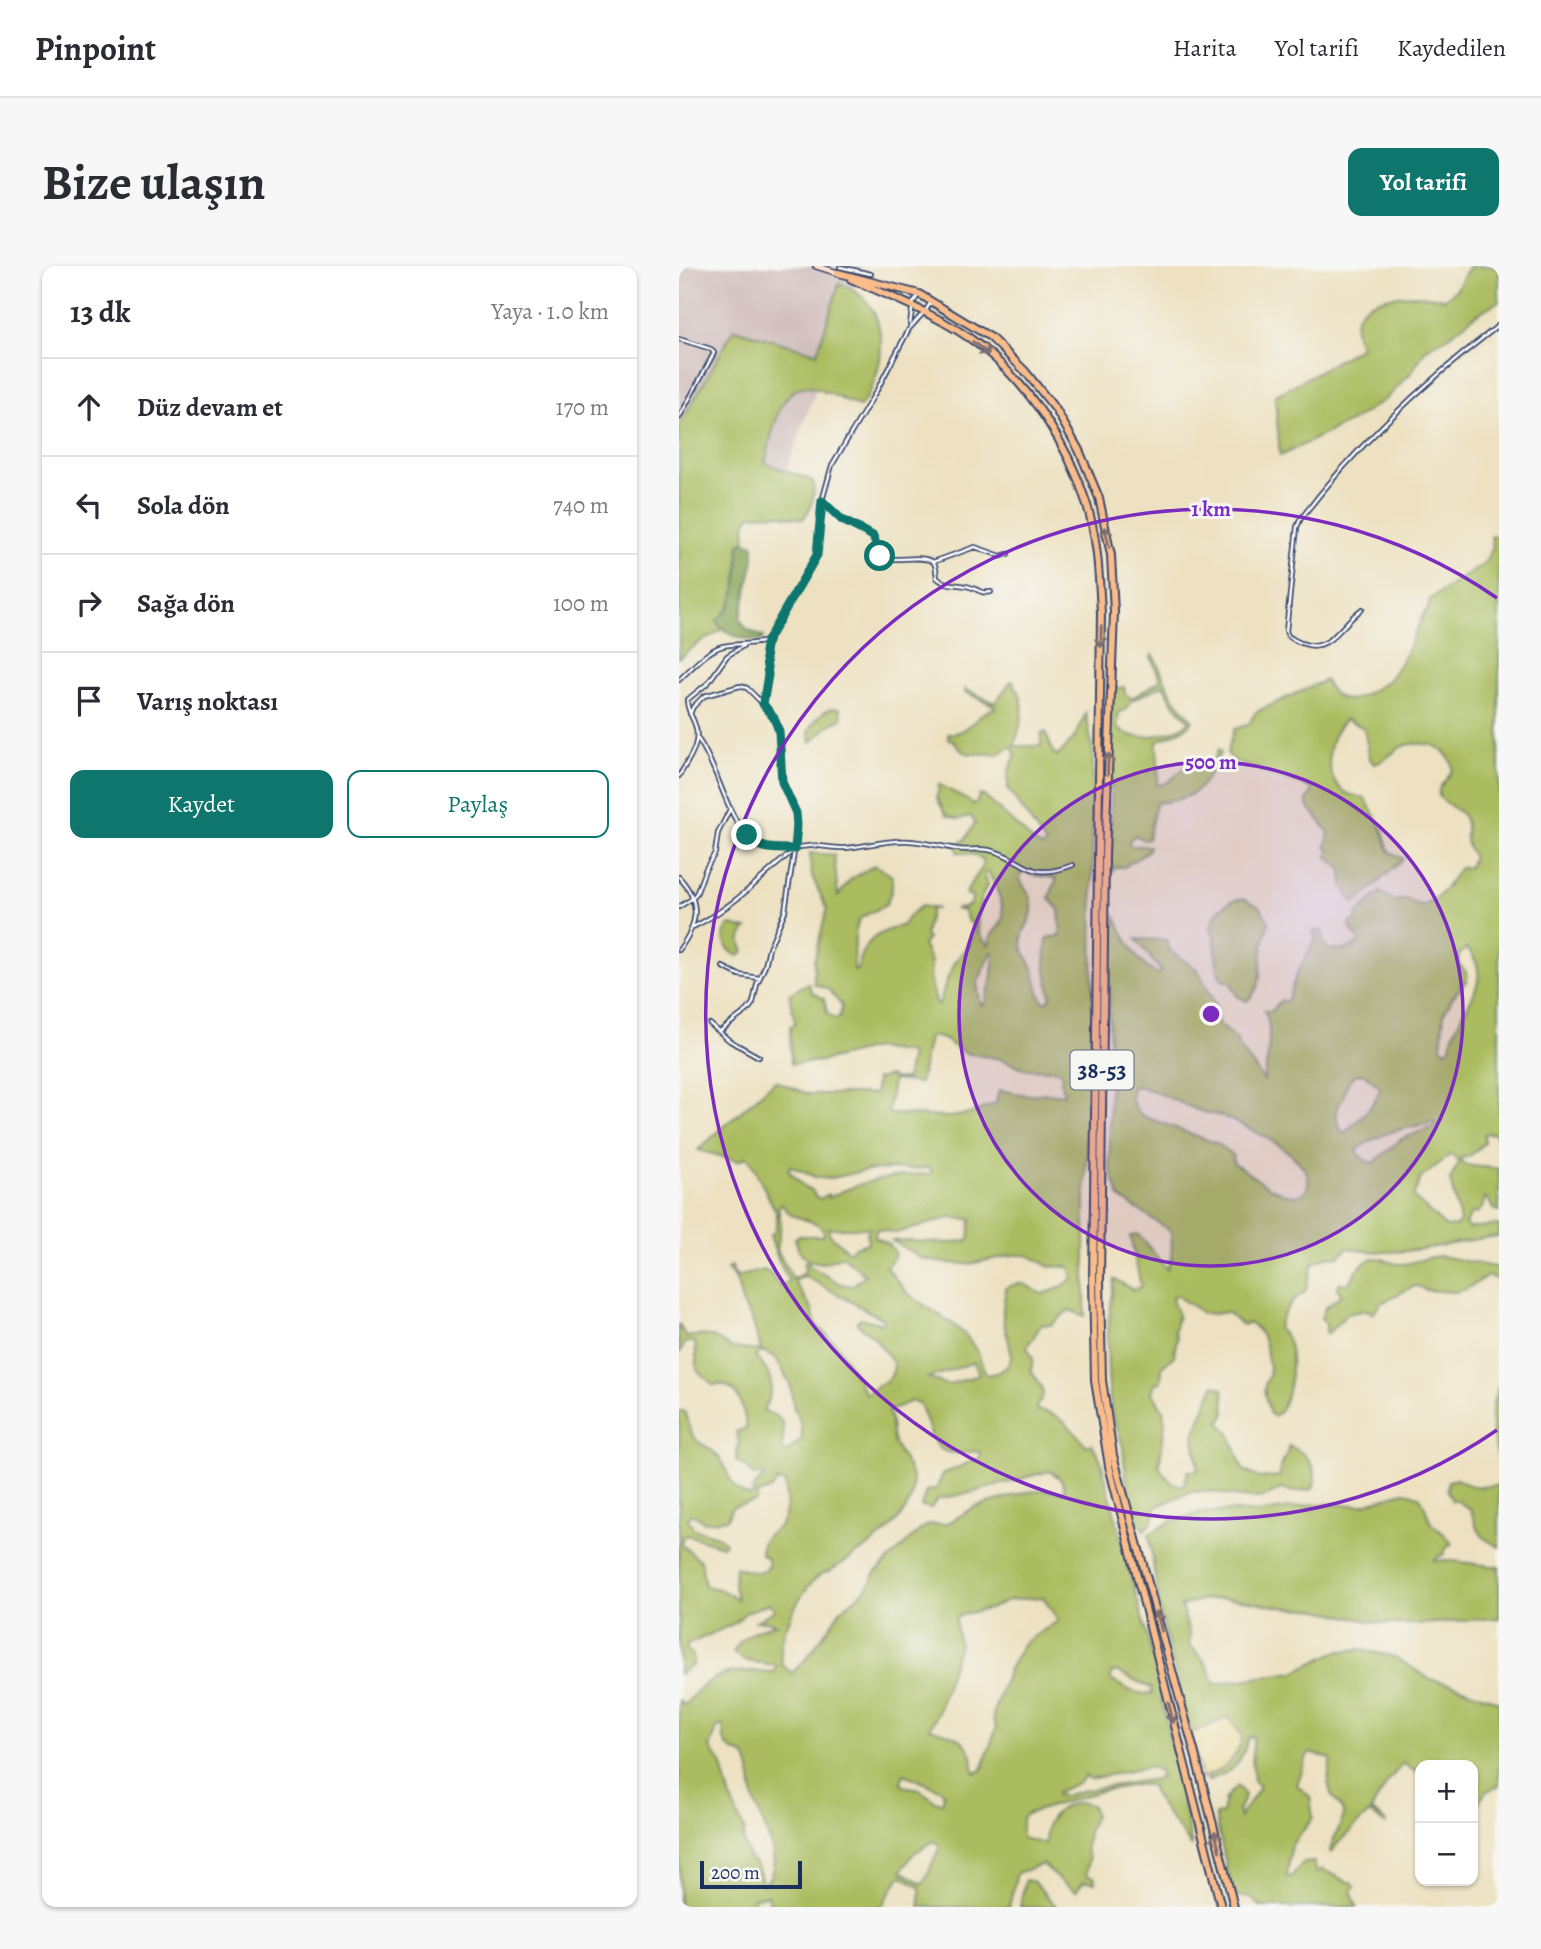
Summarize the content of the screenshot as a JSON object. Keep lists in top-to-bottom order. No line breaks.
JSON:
{"streets":{"highway":["38-53"]},"scale_bar":"200 m","page":{"header":"Pinpoint","nav":["Harita","Yol tarifi","Kaydedilen"],"buttons":["Yol tarifi",["Kaydet","Paylaş"]],"title":"Bize ulaşın","heading":["13 dk","Yaya · 1.0 km"],"list":[["Düz devam et","170 m"],["Sola dön","740 m"],["Sağa dön","100 m"],"Varış noktası"],"map_buttons":["+","−"],"scale":"200 m"},"rings":["1 km","500 m"]}
